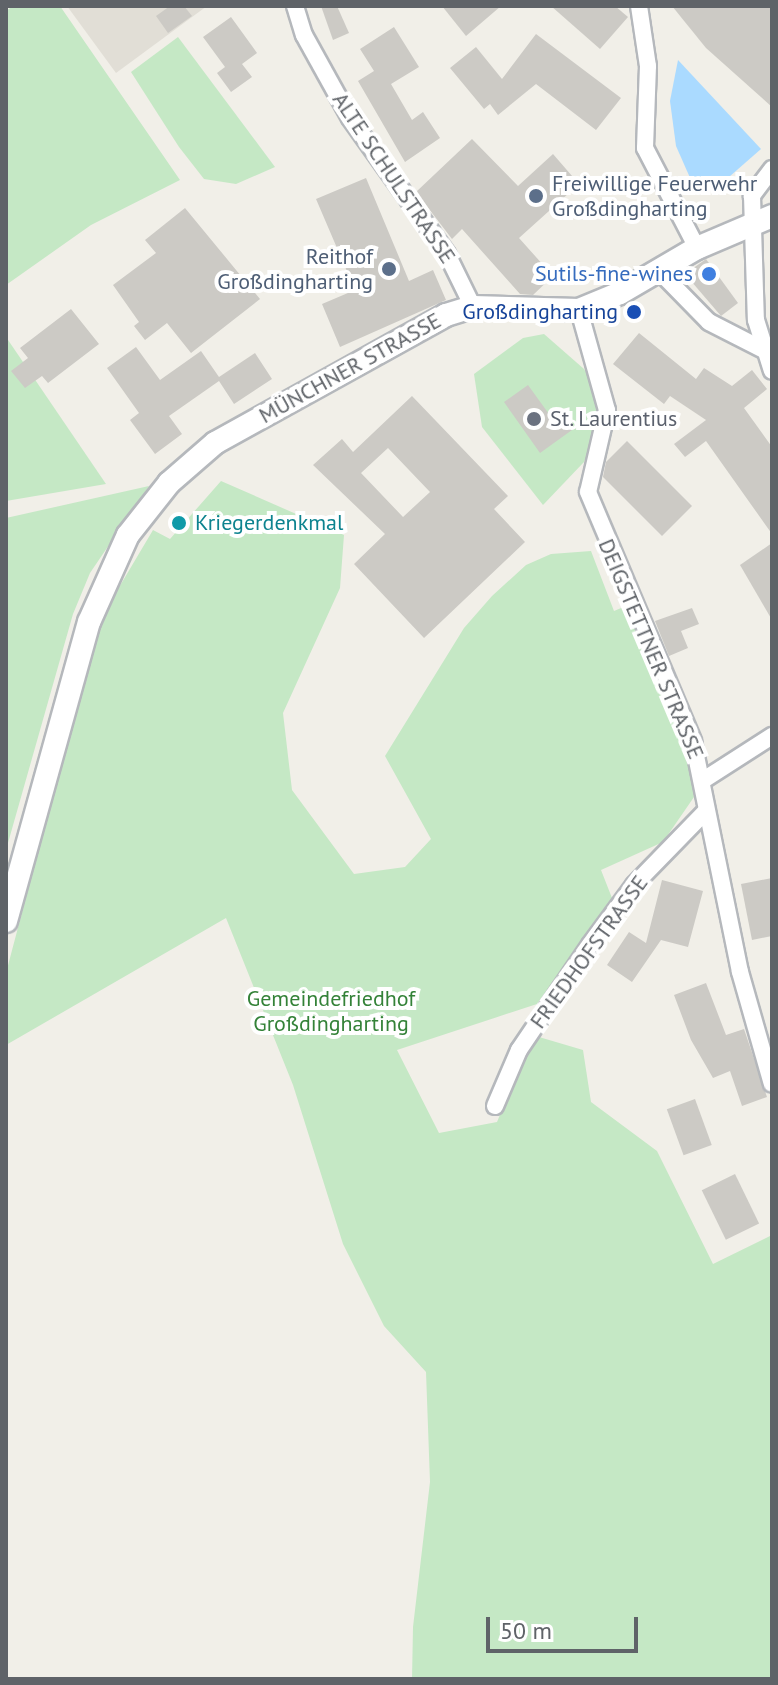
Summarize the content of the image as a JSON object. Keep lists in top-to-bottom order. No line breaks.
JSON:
{"streets":{"street":["ALTE SCHULSTRASSE","MÜNCHNER STRASSE","DEIGSTETTNER STRASSE","FRIEDHOFSTRASSE"]},"crossings":[["ALTE SCHULSTRASSE","MÜNCHNER STRASSE"],["MÜNCHNER STRASSE","DEIGSTETTNER STRASSE"],["DEIGSTETTNER STRASSE","FRIEDHOFSTRASSE"]],"parks":["Gemeindefriedhof Großdingharting"],"places":["Freiwillige Feuerwehr Großdingharting","Reithof Großdingharting","Sutils-fine-wines","Großdingharting","St. Laurentius","Kriegerdenkmal"],"scale_bar":"50 m"}
